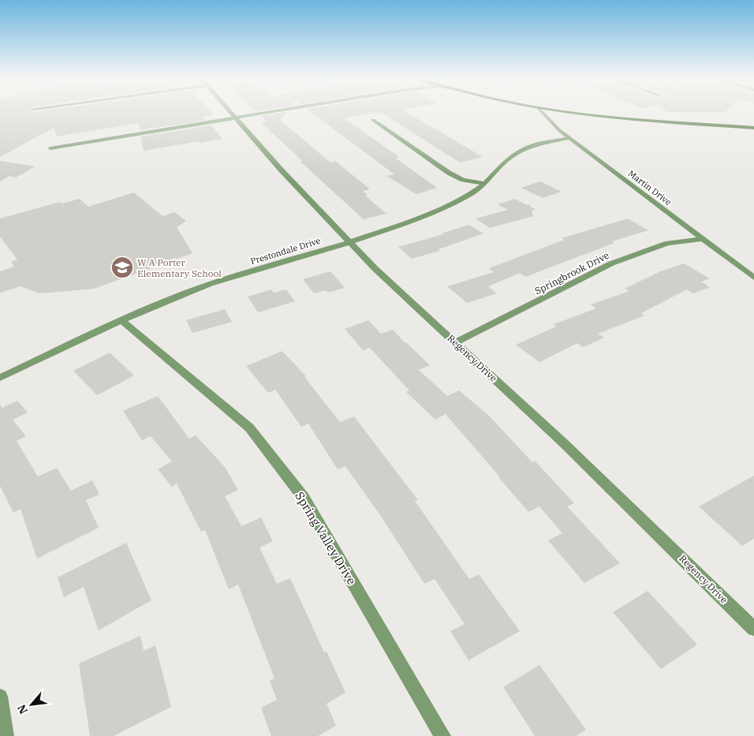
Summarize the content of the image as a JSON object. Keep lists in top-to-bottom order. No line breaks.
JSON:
{"streets":{"street":["Martin Drive","Prestondale Drive","Springbrook Drive","Regency Drive","Spring Valley Drive"]},"crossings":[["Martin Drive","Prestondale Drive"],["Martin Drive","Springbrook Drive"],["Prestondale Drive","Regency Drive"],["Prestondale Drive","Spring Valley Drive"],["Springbrook Drive","Regency Drive"]],"places":{"school or university":["W A Porter Elementary School"]},"north":"bottom left"}
